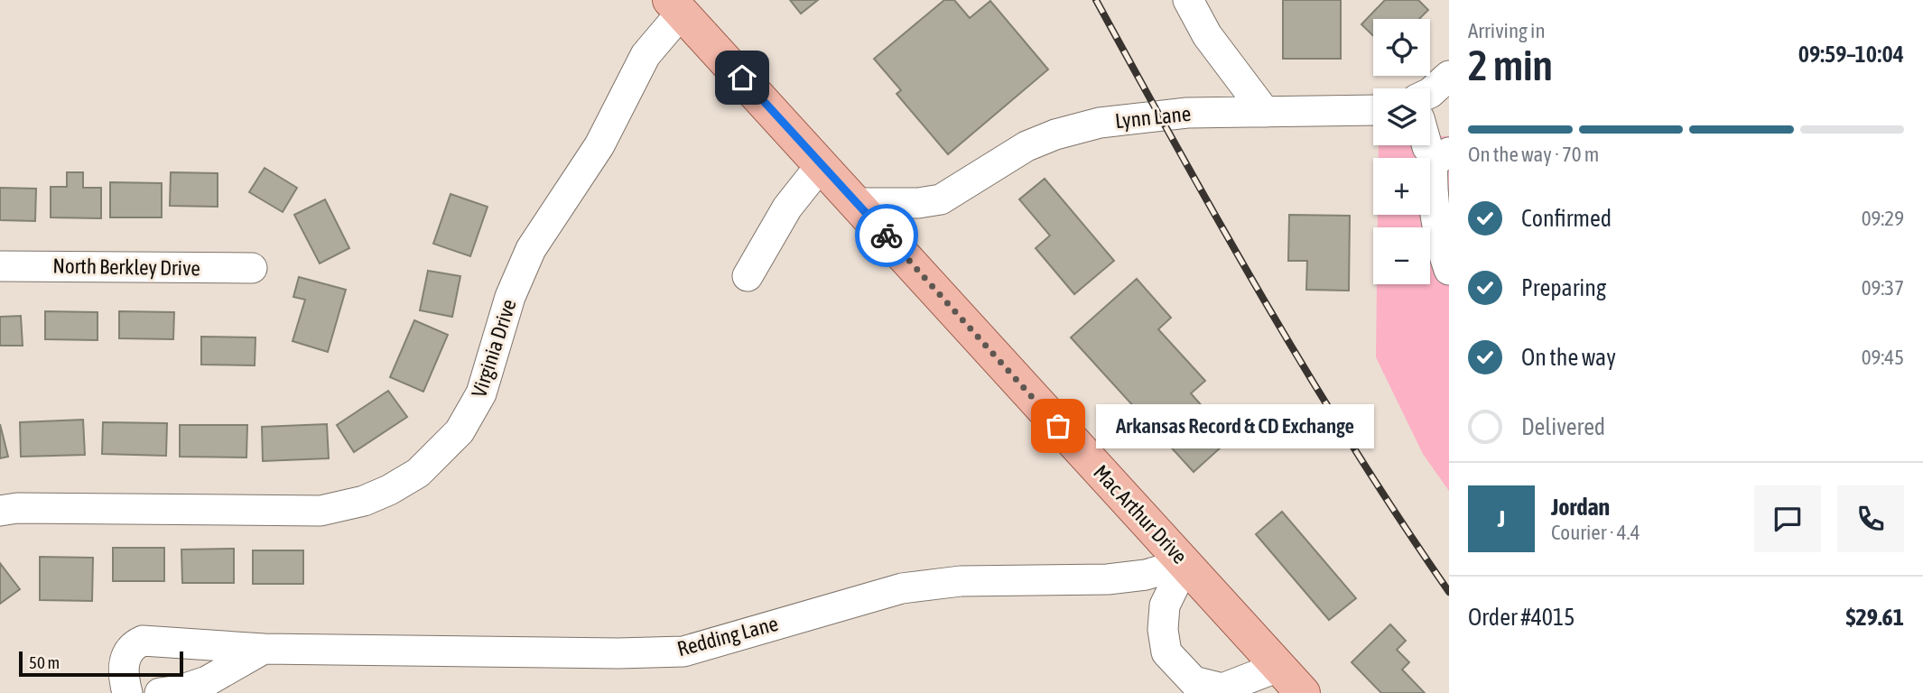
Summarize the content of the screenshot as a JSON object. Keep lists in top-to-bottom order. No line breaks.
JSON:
{"streets":{"main road":["Mac Arthur Drive"],"street":["Lynn Lane","North Berkley Drive","Virginia Drive","Redding Lane"]},"crossings":[["Lynn Lane","Mac Arthur Drive"],["Virginia Drive","Mac Arthur Drive"],["Mac Arthur Drive","Redding Lane"]],"places":["Arkansas Record & CD Exchange"],"scale_bar":"50 m","page":{"heading":["2 min","Arriving in","09:59–10:04"],"panel":["Jordan","Courier · 4.4","Order #4015","$29.61"],"map_buttons":["+","−"],"bar":"On the way · 70 m","list":[["Confirmed","09:29"],["Preparing","09:37"],["On the way","09:45"],"Delivered"],"bubble":"Arkansas Record & CD Exchange","round":"J","scale":"50 m"}}
